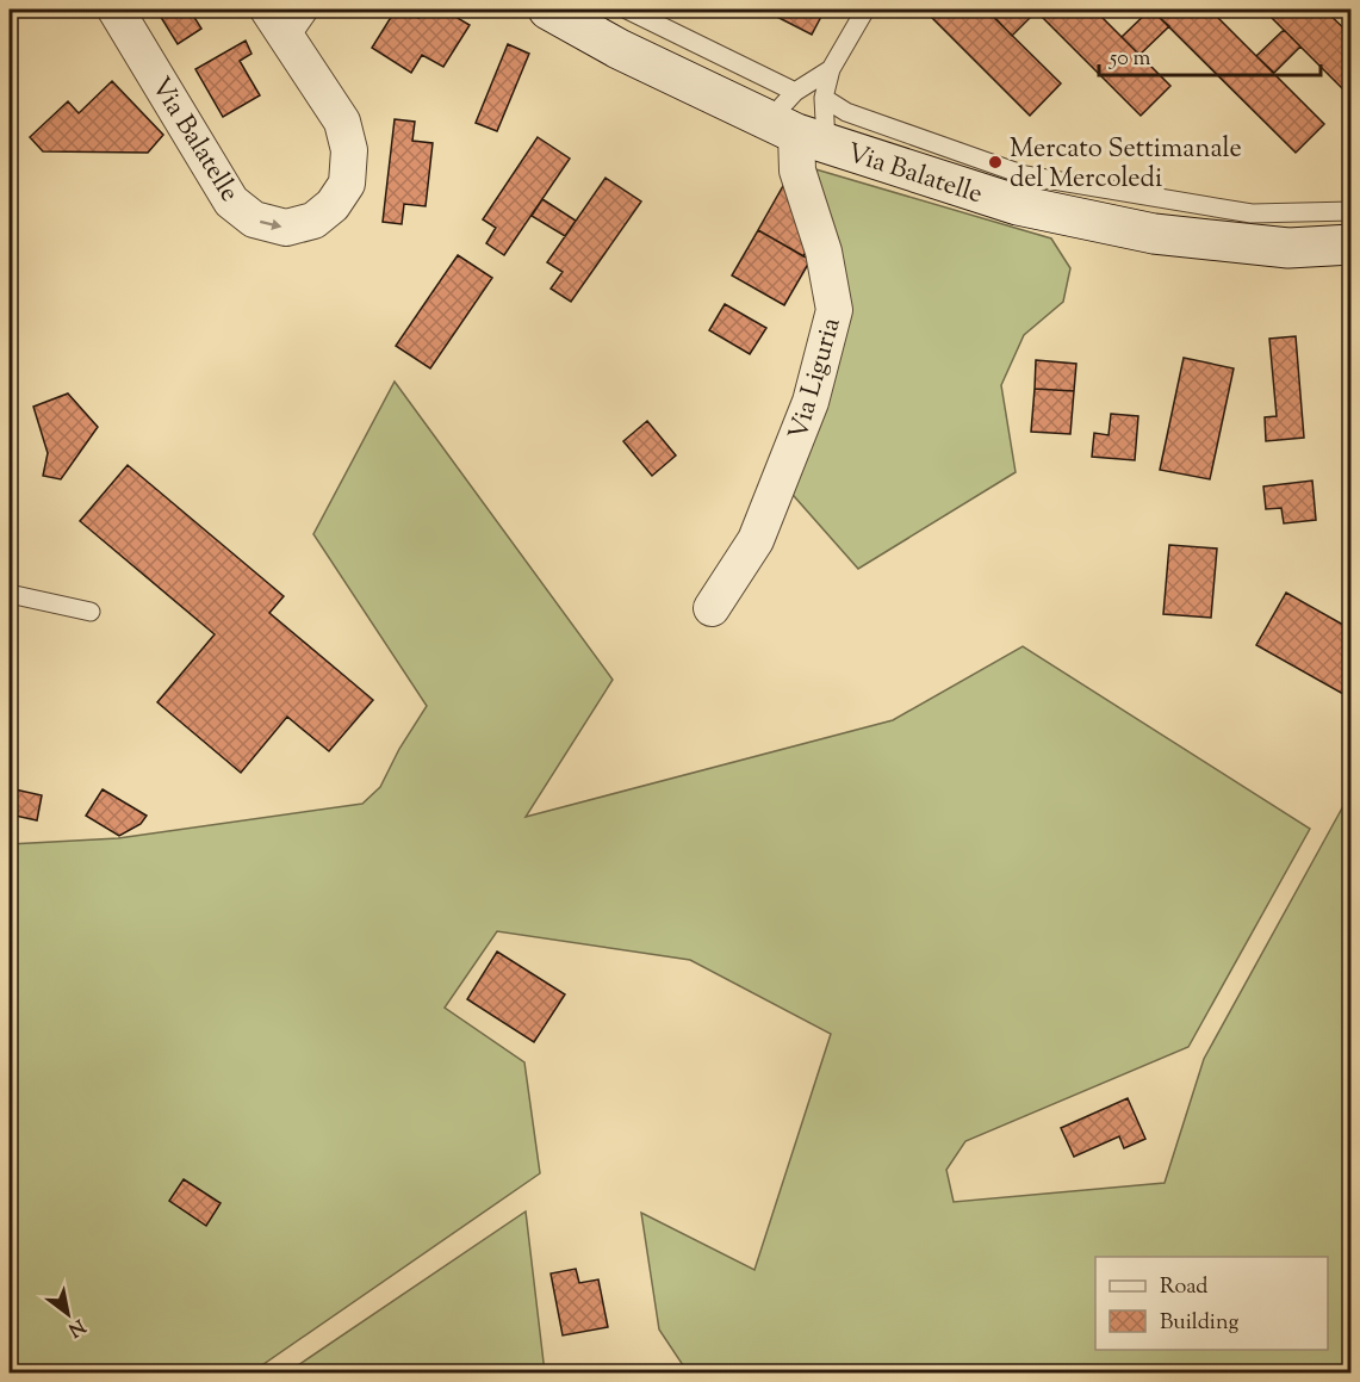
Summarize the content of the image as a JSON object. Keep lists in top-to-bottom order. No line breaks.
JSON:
{"streets":{"main road":["Via Balatelle"],"street":["Via Liguria"]},"crossings":[["Via Balatelle","Via Liguria"]],"places":["Mercato Settimanale del Mercoledi"],"legend":["Road","Building"],"scale_bar":"50 m","north":"bottom right"}
